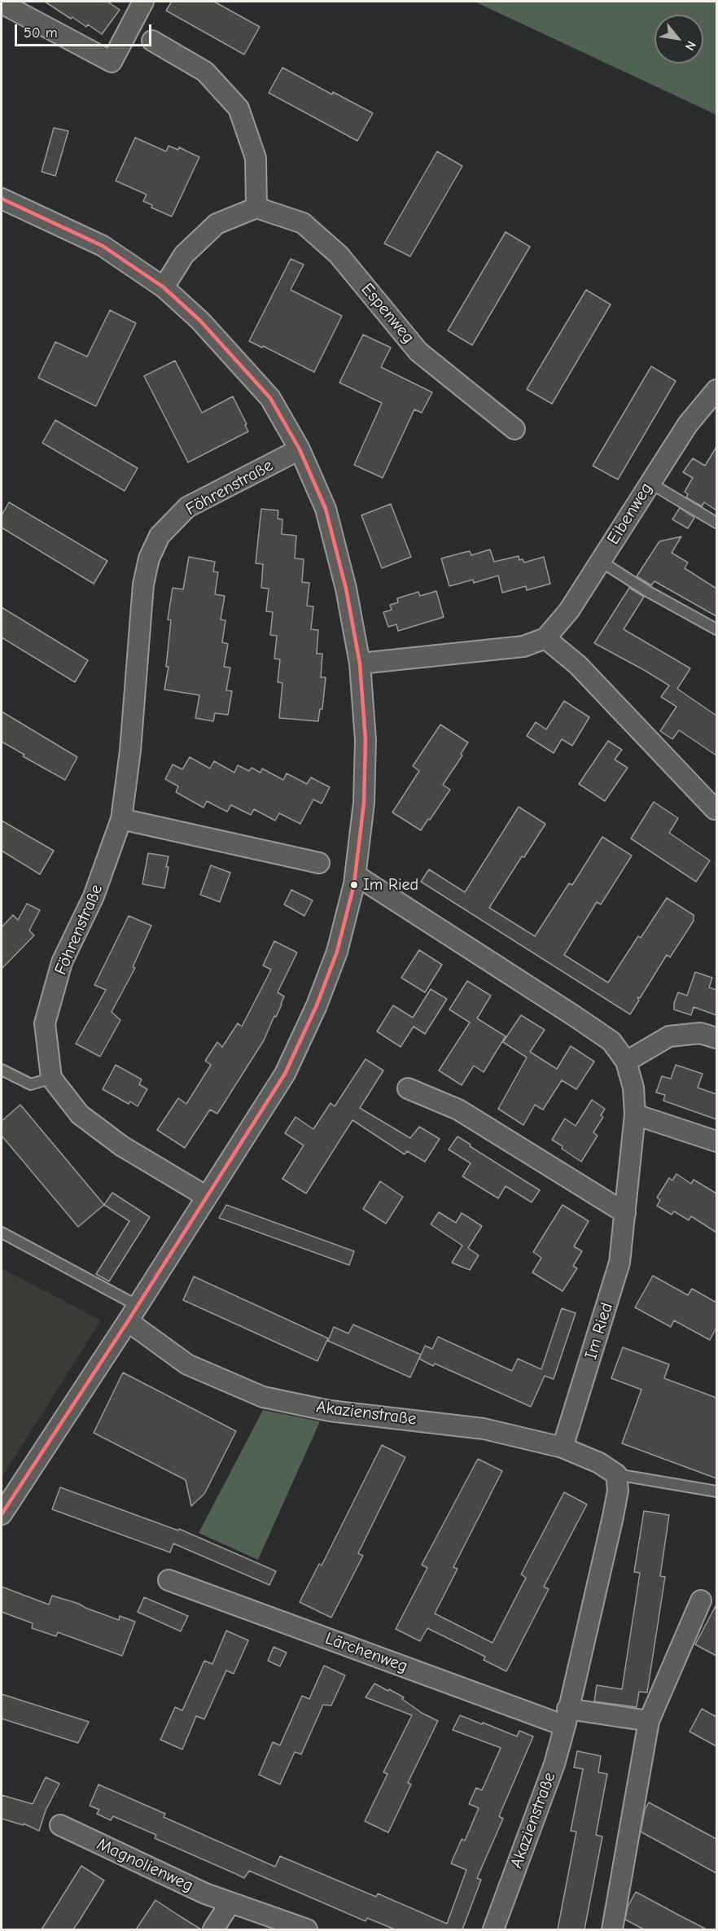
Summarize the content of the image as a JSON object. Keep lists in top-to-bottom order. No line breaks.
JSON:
{"streets":{"street":["Espenweg","Föhrenstraße","Eibenweg","Im Ried","Akazienstraße","Lärchenweg","Magnolienweg"]},"crossings":[["Im Ried","Akazienstraße"],["Akazienstraße","Lärchenweg"]],"places":["Im Ried"],"scale_bar":"50 m","north":"bottom right"}
